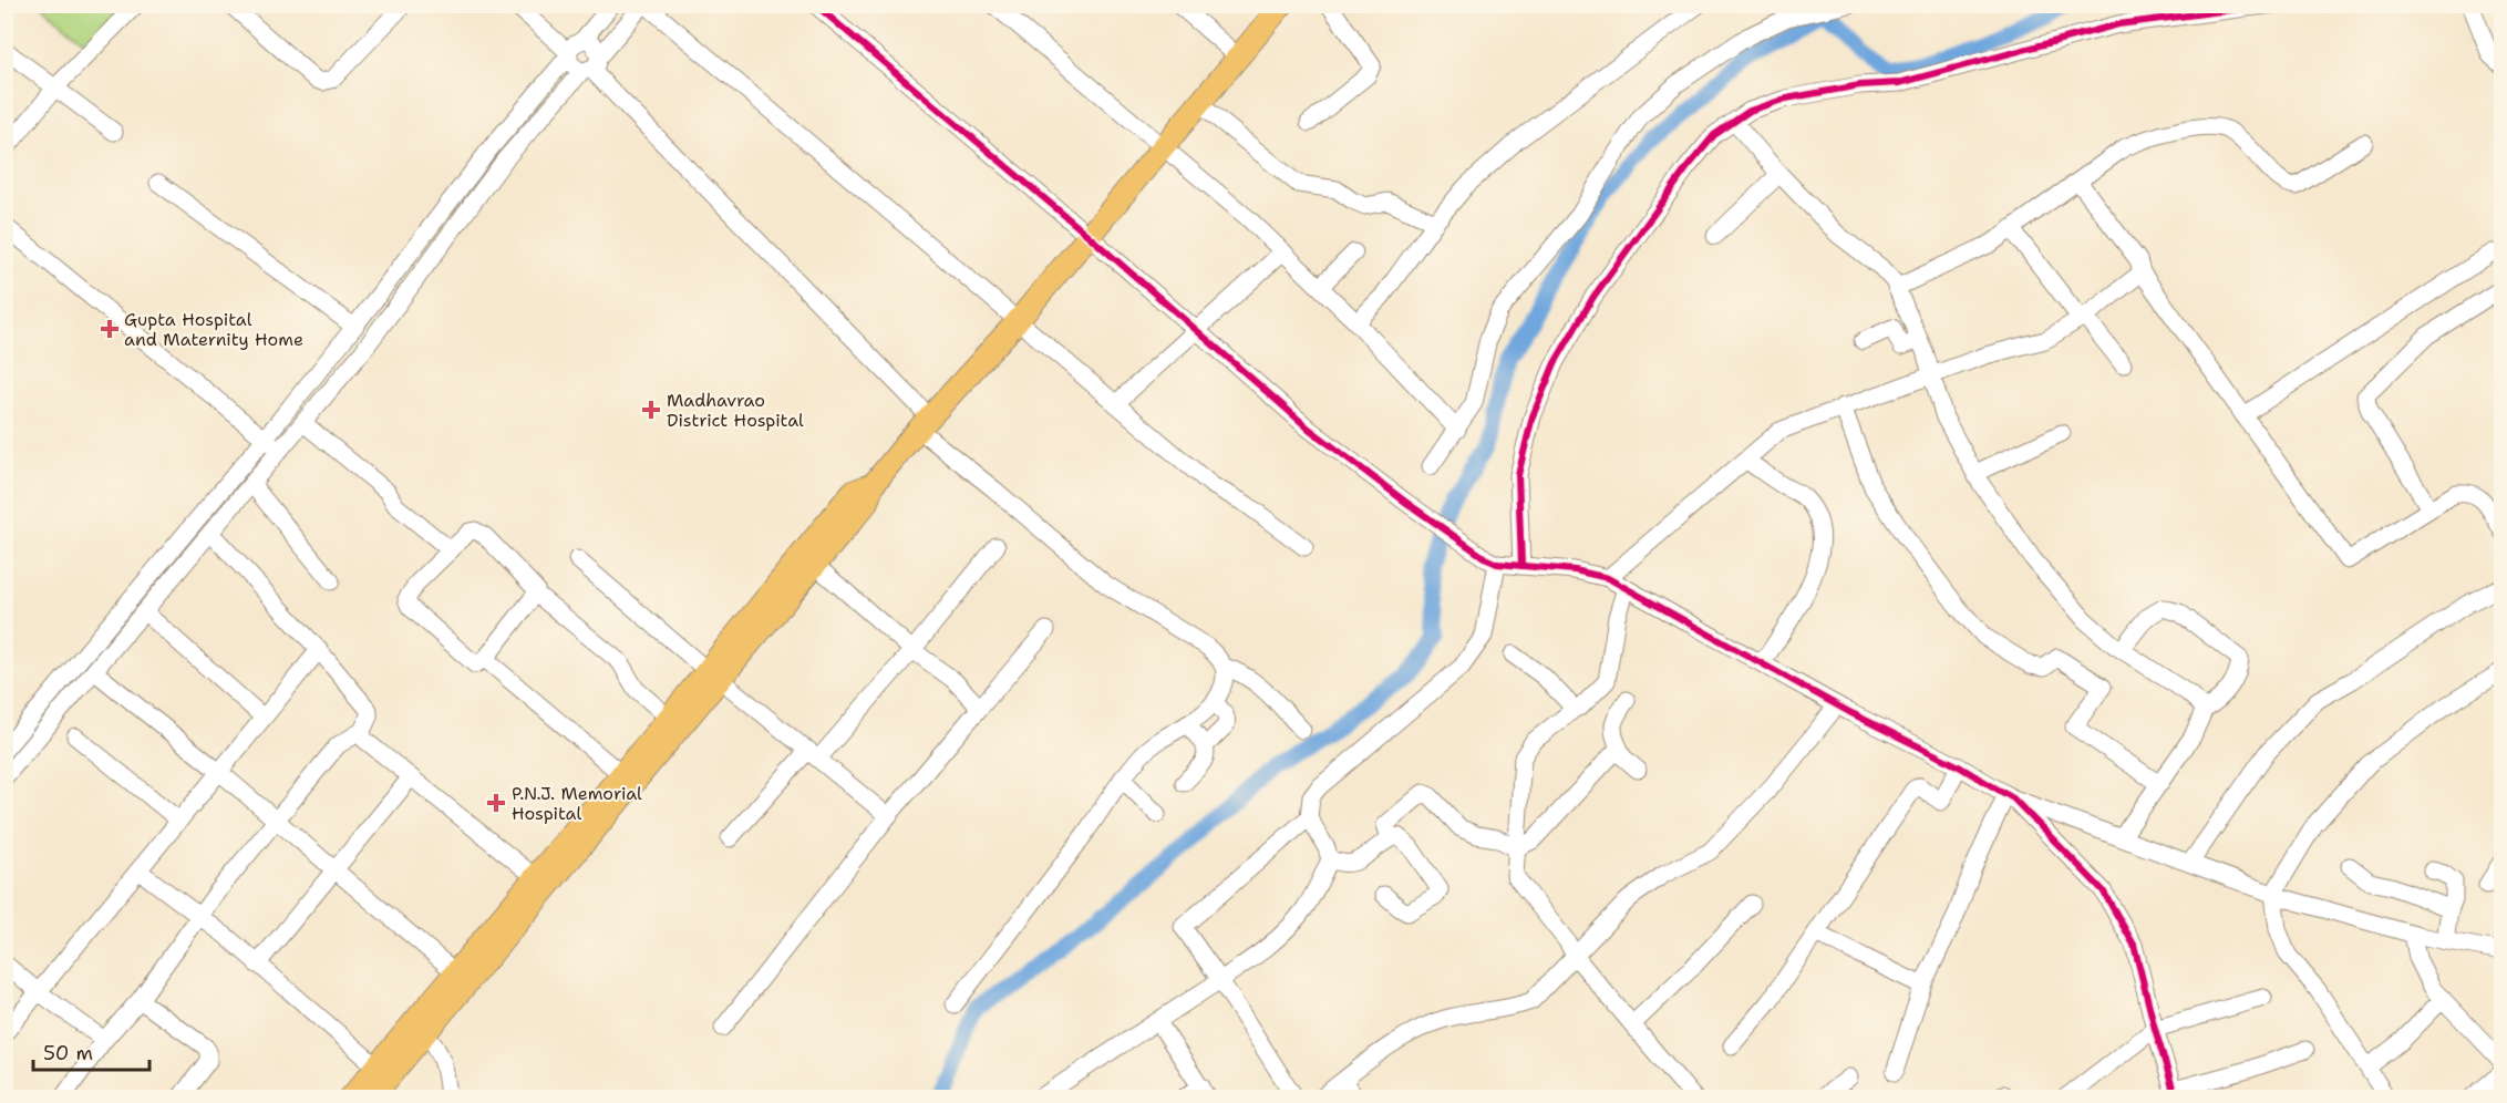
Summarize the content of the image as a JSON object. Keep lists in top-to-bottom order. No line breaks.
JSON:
{"places":{"health":["Gupta Hospital and Maternity Home","Madhavrao District Hospital","P.N.J. Memorial Hospital"]},"scale_bar":"50 m"}
